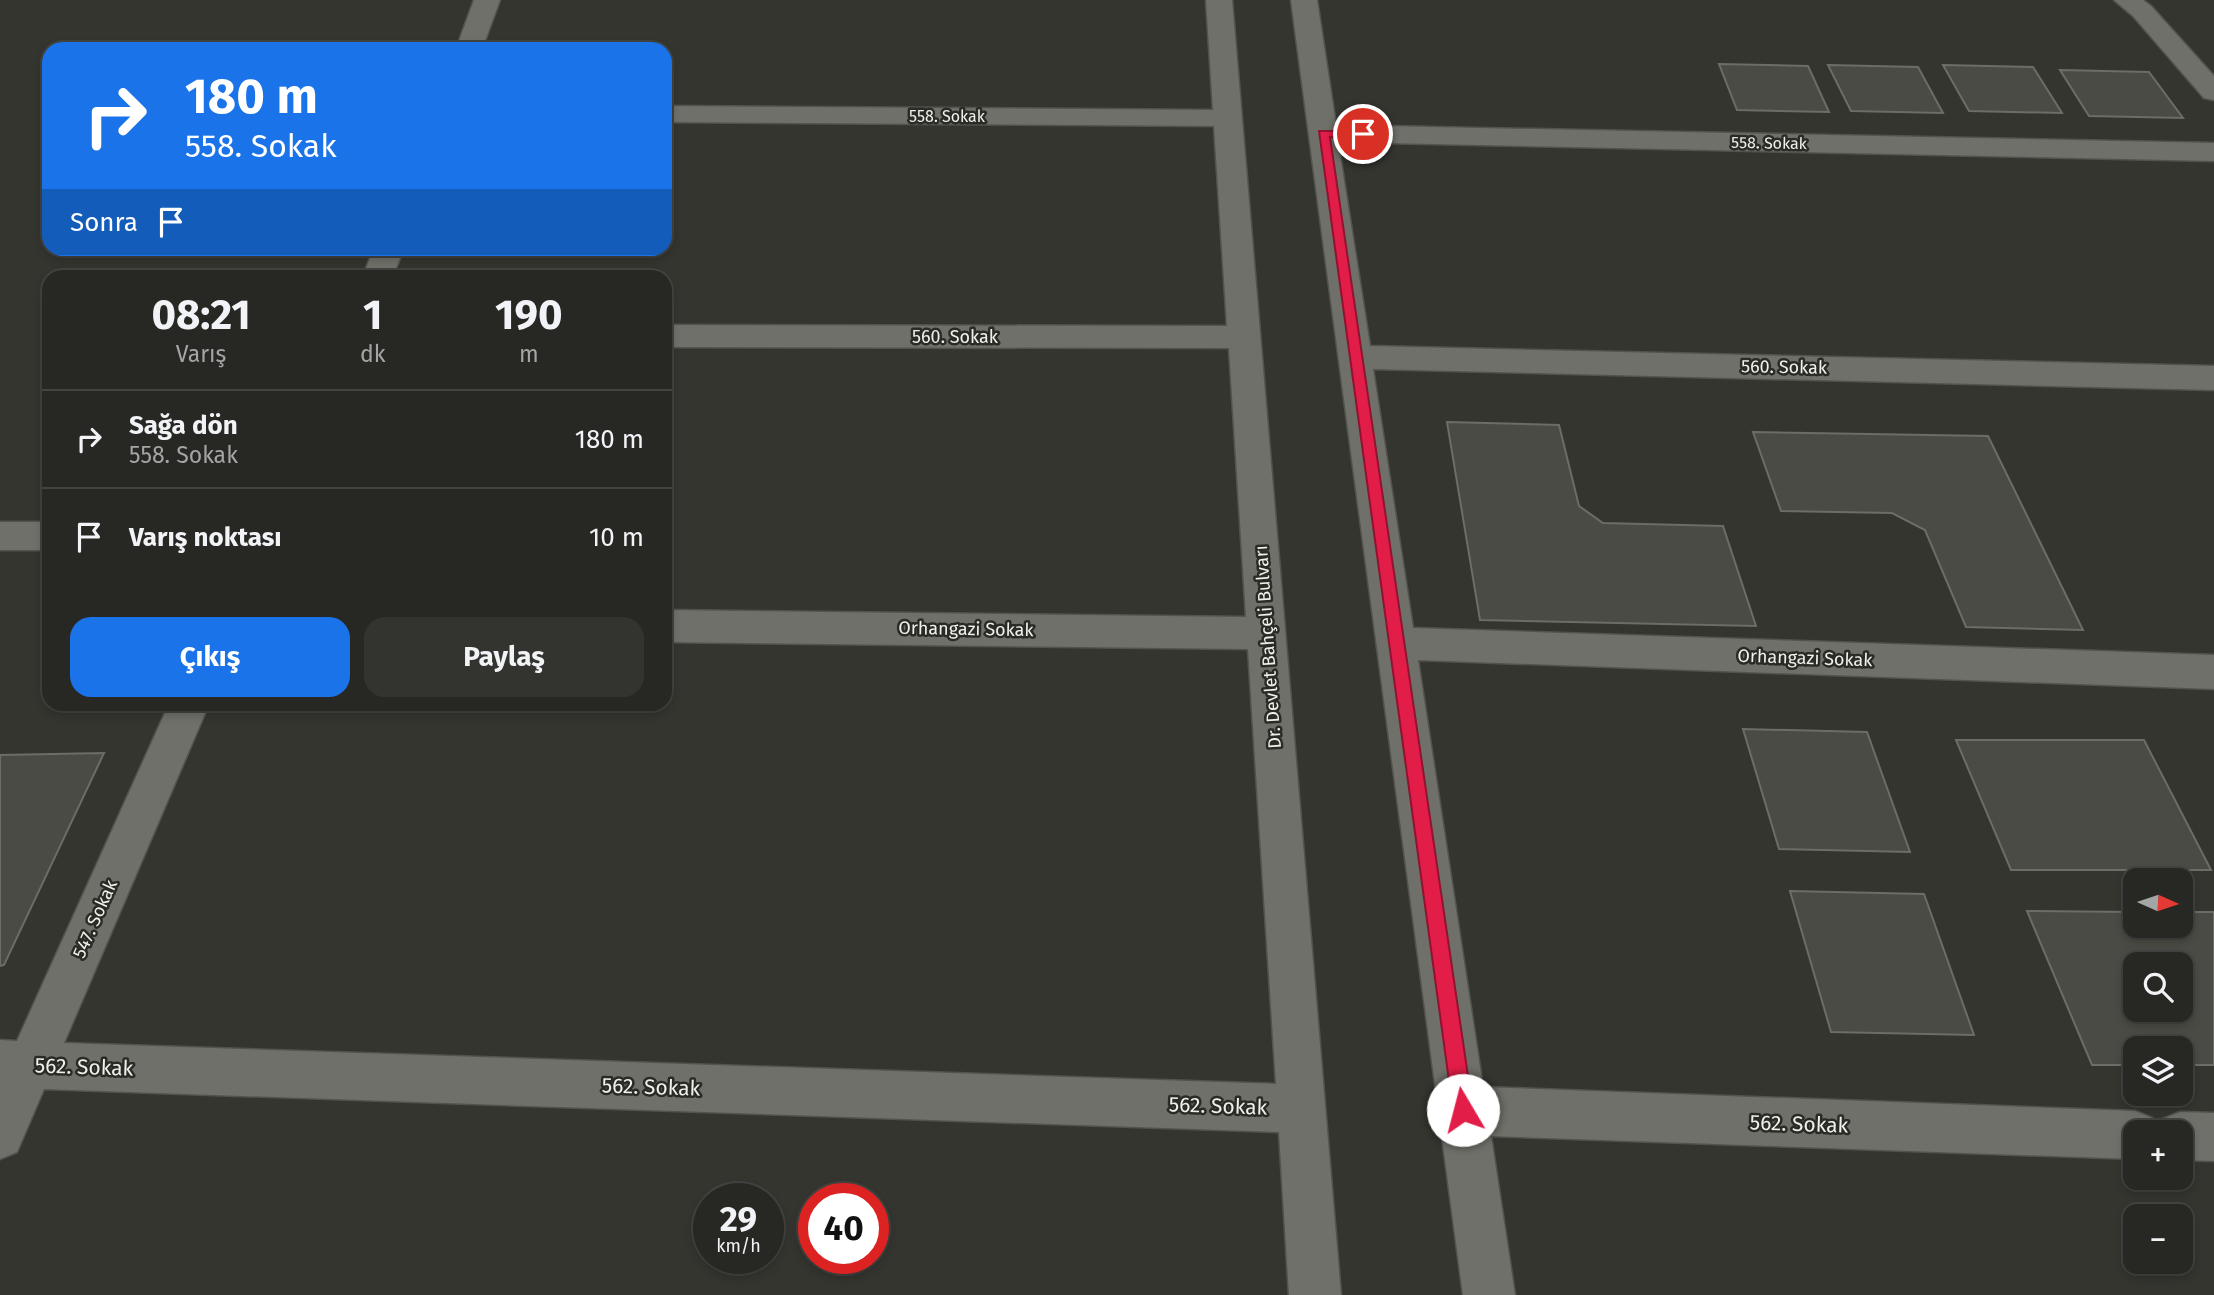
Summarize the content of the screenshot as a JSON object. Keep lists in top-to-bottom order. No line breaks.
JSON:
{"streets":{"street":["558. Sokak","560. Sokak","Orhangazi Sokak","Dr. Devlet Bahçeli Bulvarı","547. Sokak","562. Sokak"]},"crossings":[["558. Sokak","Dr. Devlet Bahçeli Bulvarı"],["560. Sokak","Dr. Devlet Bahçeli Bulvarı"],["Orhangazi Sokak","Dr. Devlet Bahçeli Bulvarı"],["Dr. Devlet Bahçeli Bulvarı","562. Sokak"],["547. Sokak","562. Sokak"]],"north":"right","page":{"turn":["180 m","558. Sokak"],"then":"Sonra","eta":["08:21","Varış","1","dk","190","m"],"list":[{"name":"Sağa dön","note":"558. Sokak","value":"180 m"},{"name":"Varış noktası","value":"10 m"}],"buttons":["Çıkış","Paylaş"],"map_buttons":["+","−"],"speed":"29 km/h","limit":"40"}}
